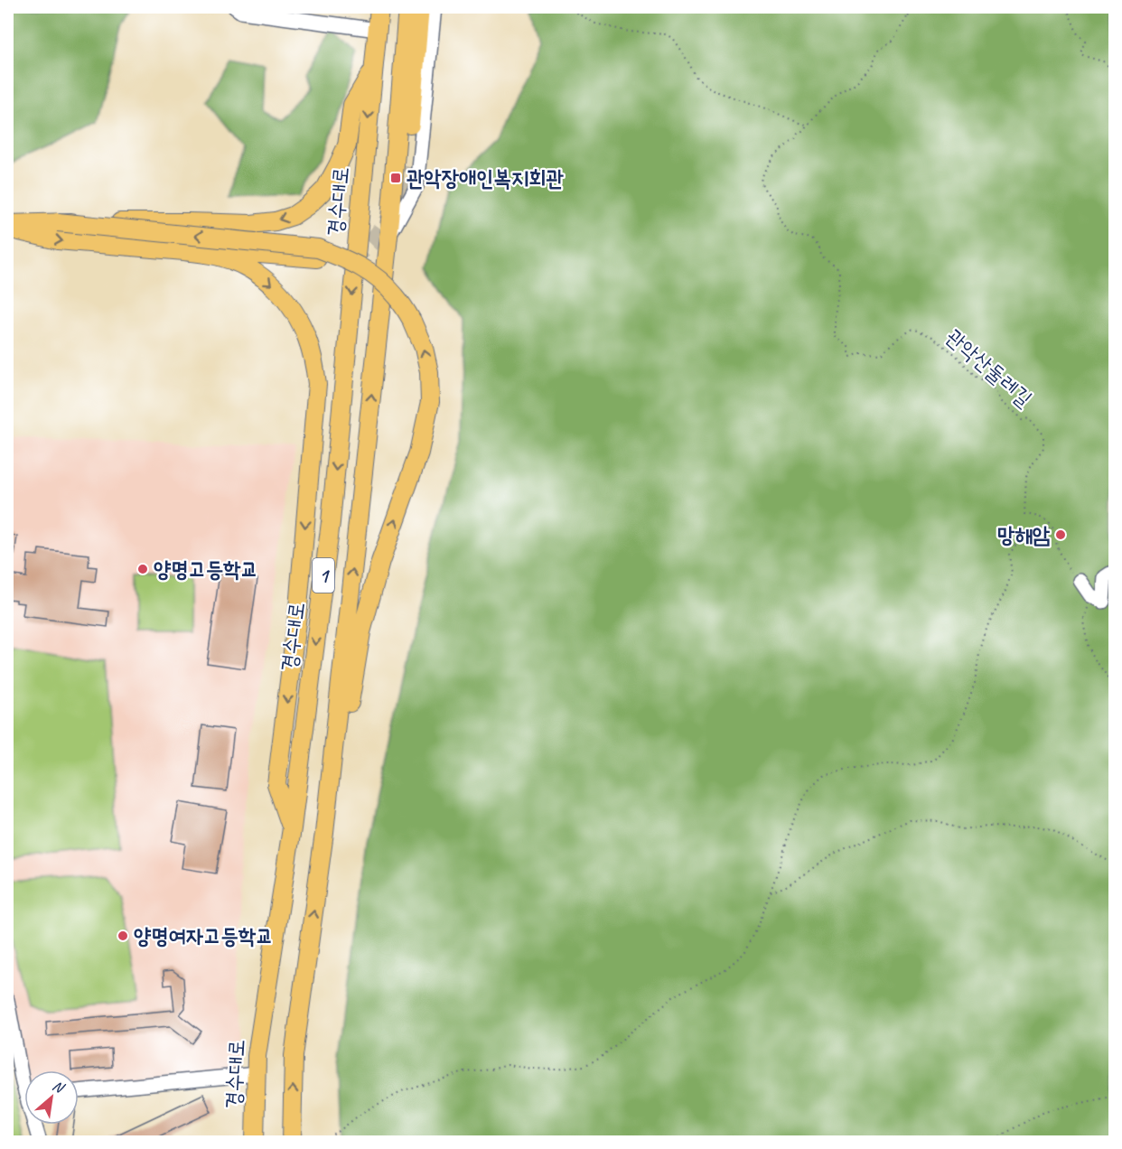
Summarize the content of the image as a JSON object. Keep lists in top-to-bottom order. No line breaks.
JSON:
{"streets":{"main road":["경수대로","1"],"path":["관악산둘레길"]},"places":{"transit":["관악장애인복지회관"],"other":["망해암","양명고등학교","양명여자고등학교"]},"north":"top right"}
